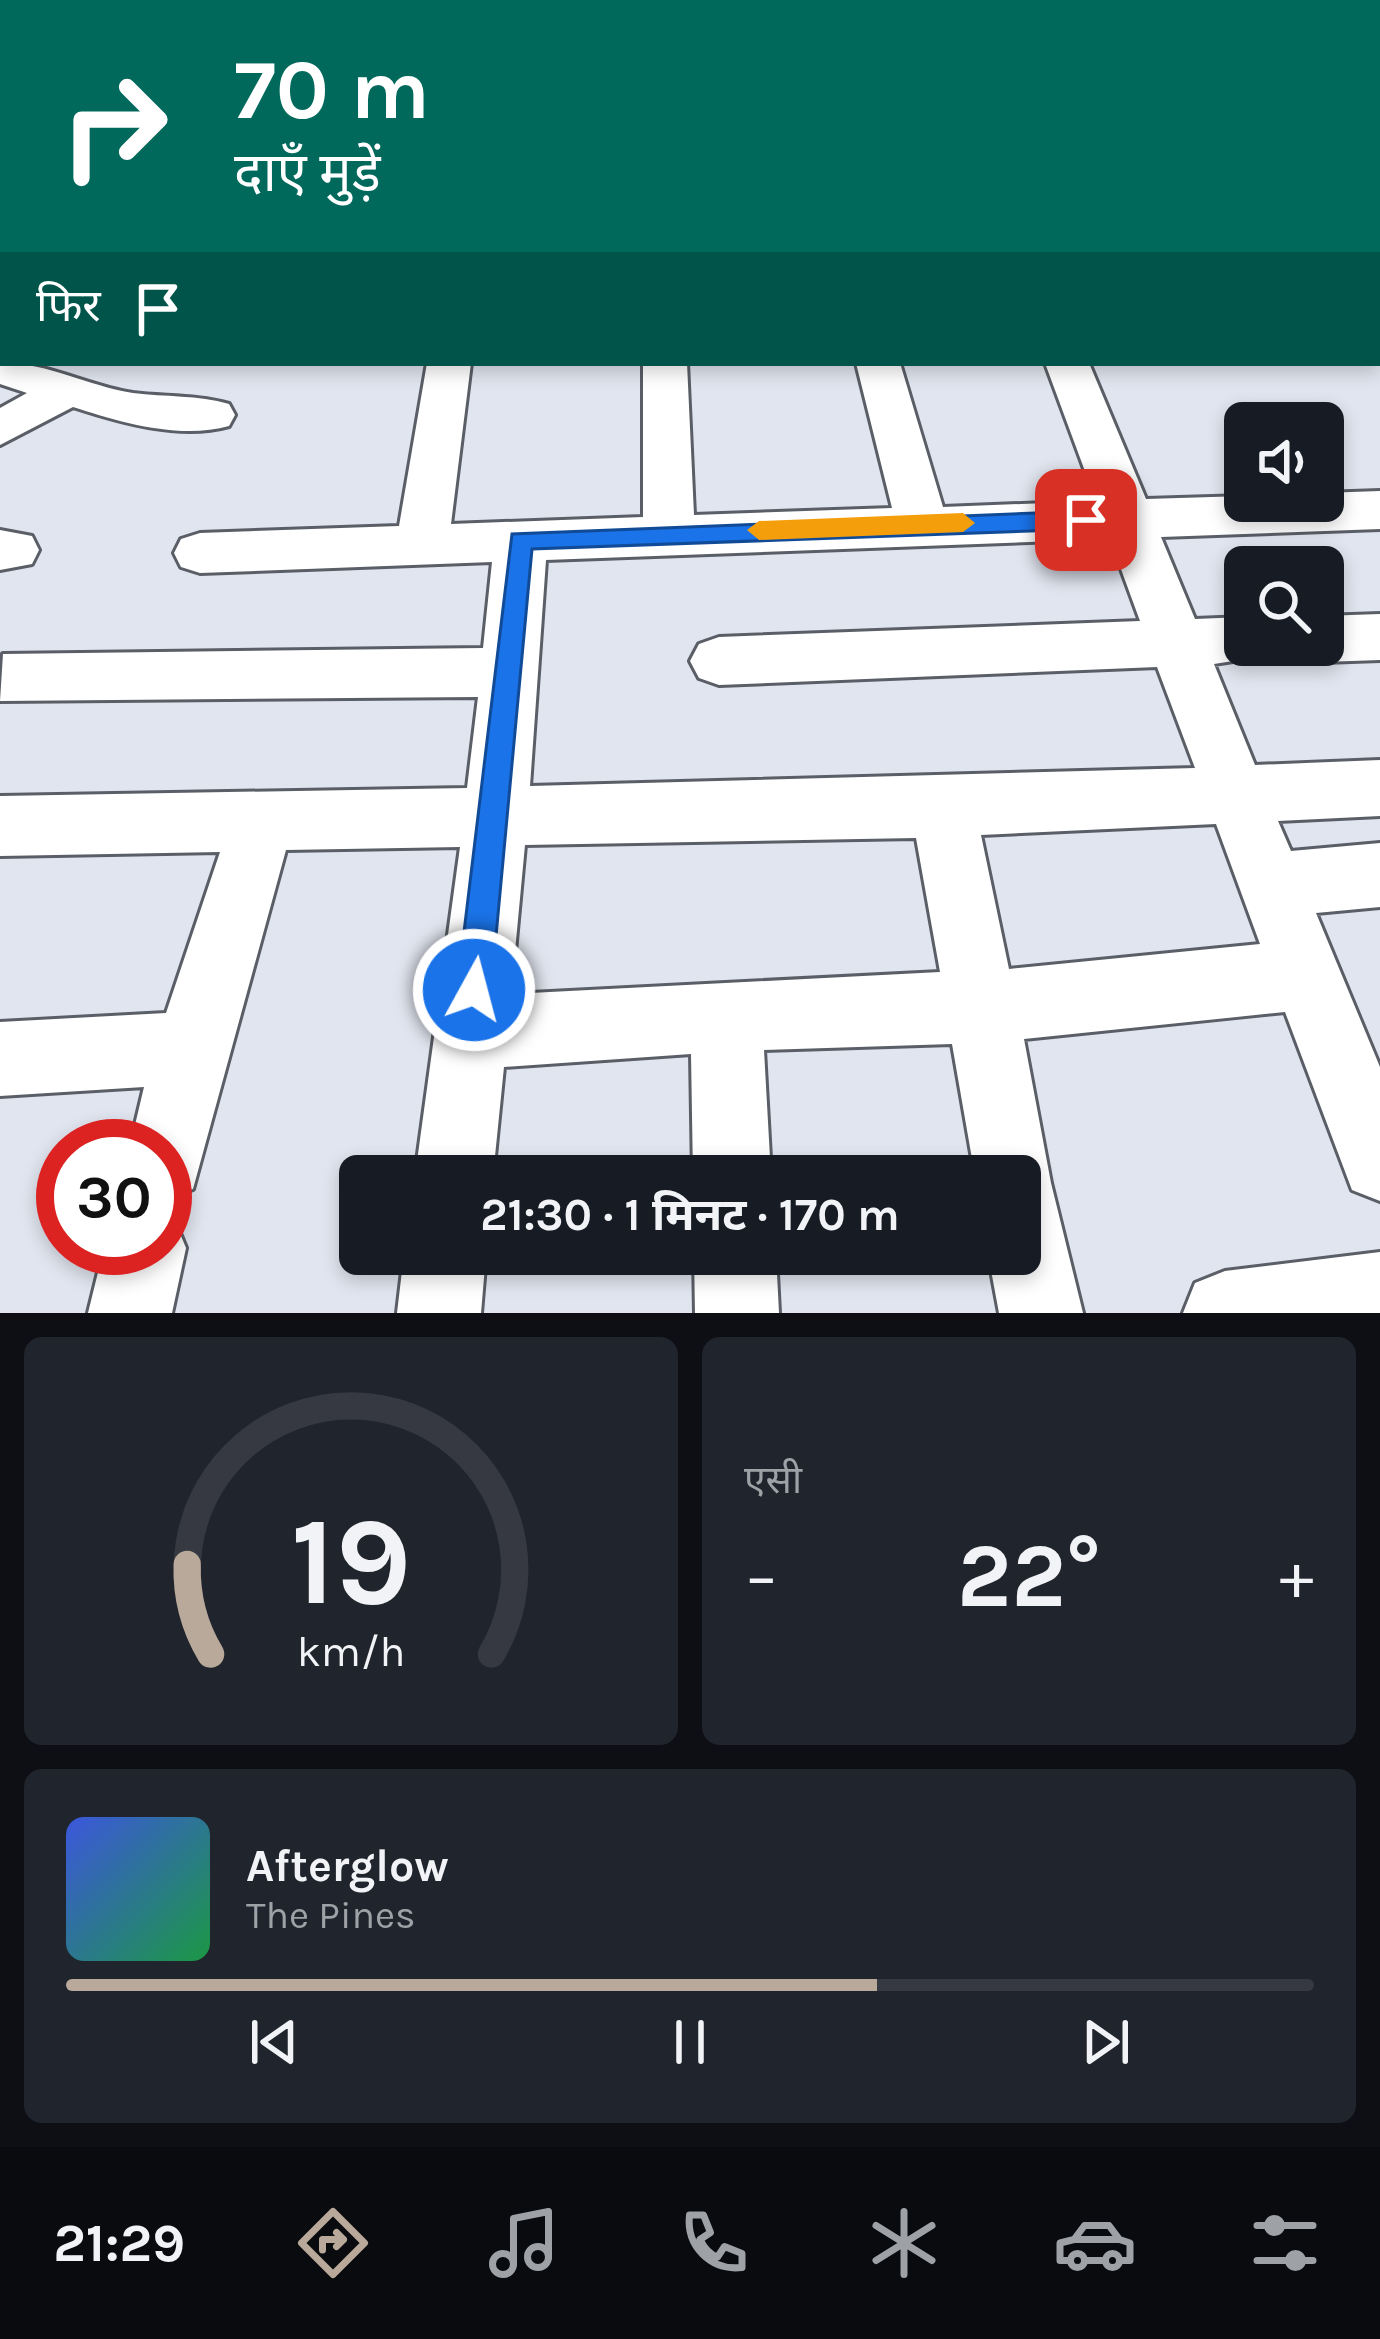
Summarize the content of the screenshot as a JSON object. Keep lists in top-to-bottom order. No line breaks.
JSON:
{"page":{"turn":["70 m","दाएँ मुड़ें"],"then":"फिर","limit":"30","trip":"21:30 · 1 मिनट · 170 m","tile":"एसी","heat":["−","22°","+"],"song":["Afterglow","The Pines"],"tabs":"21:29","gauge":["19","km/h"]}}
